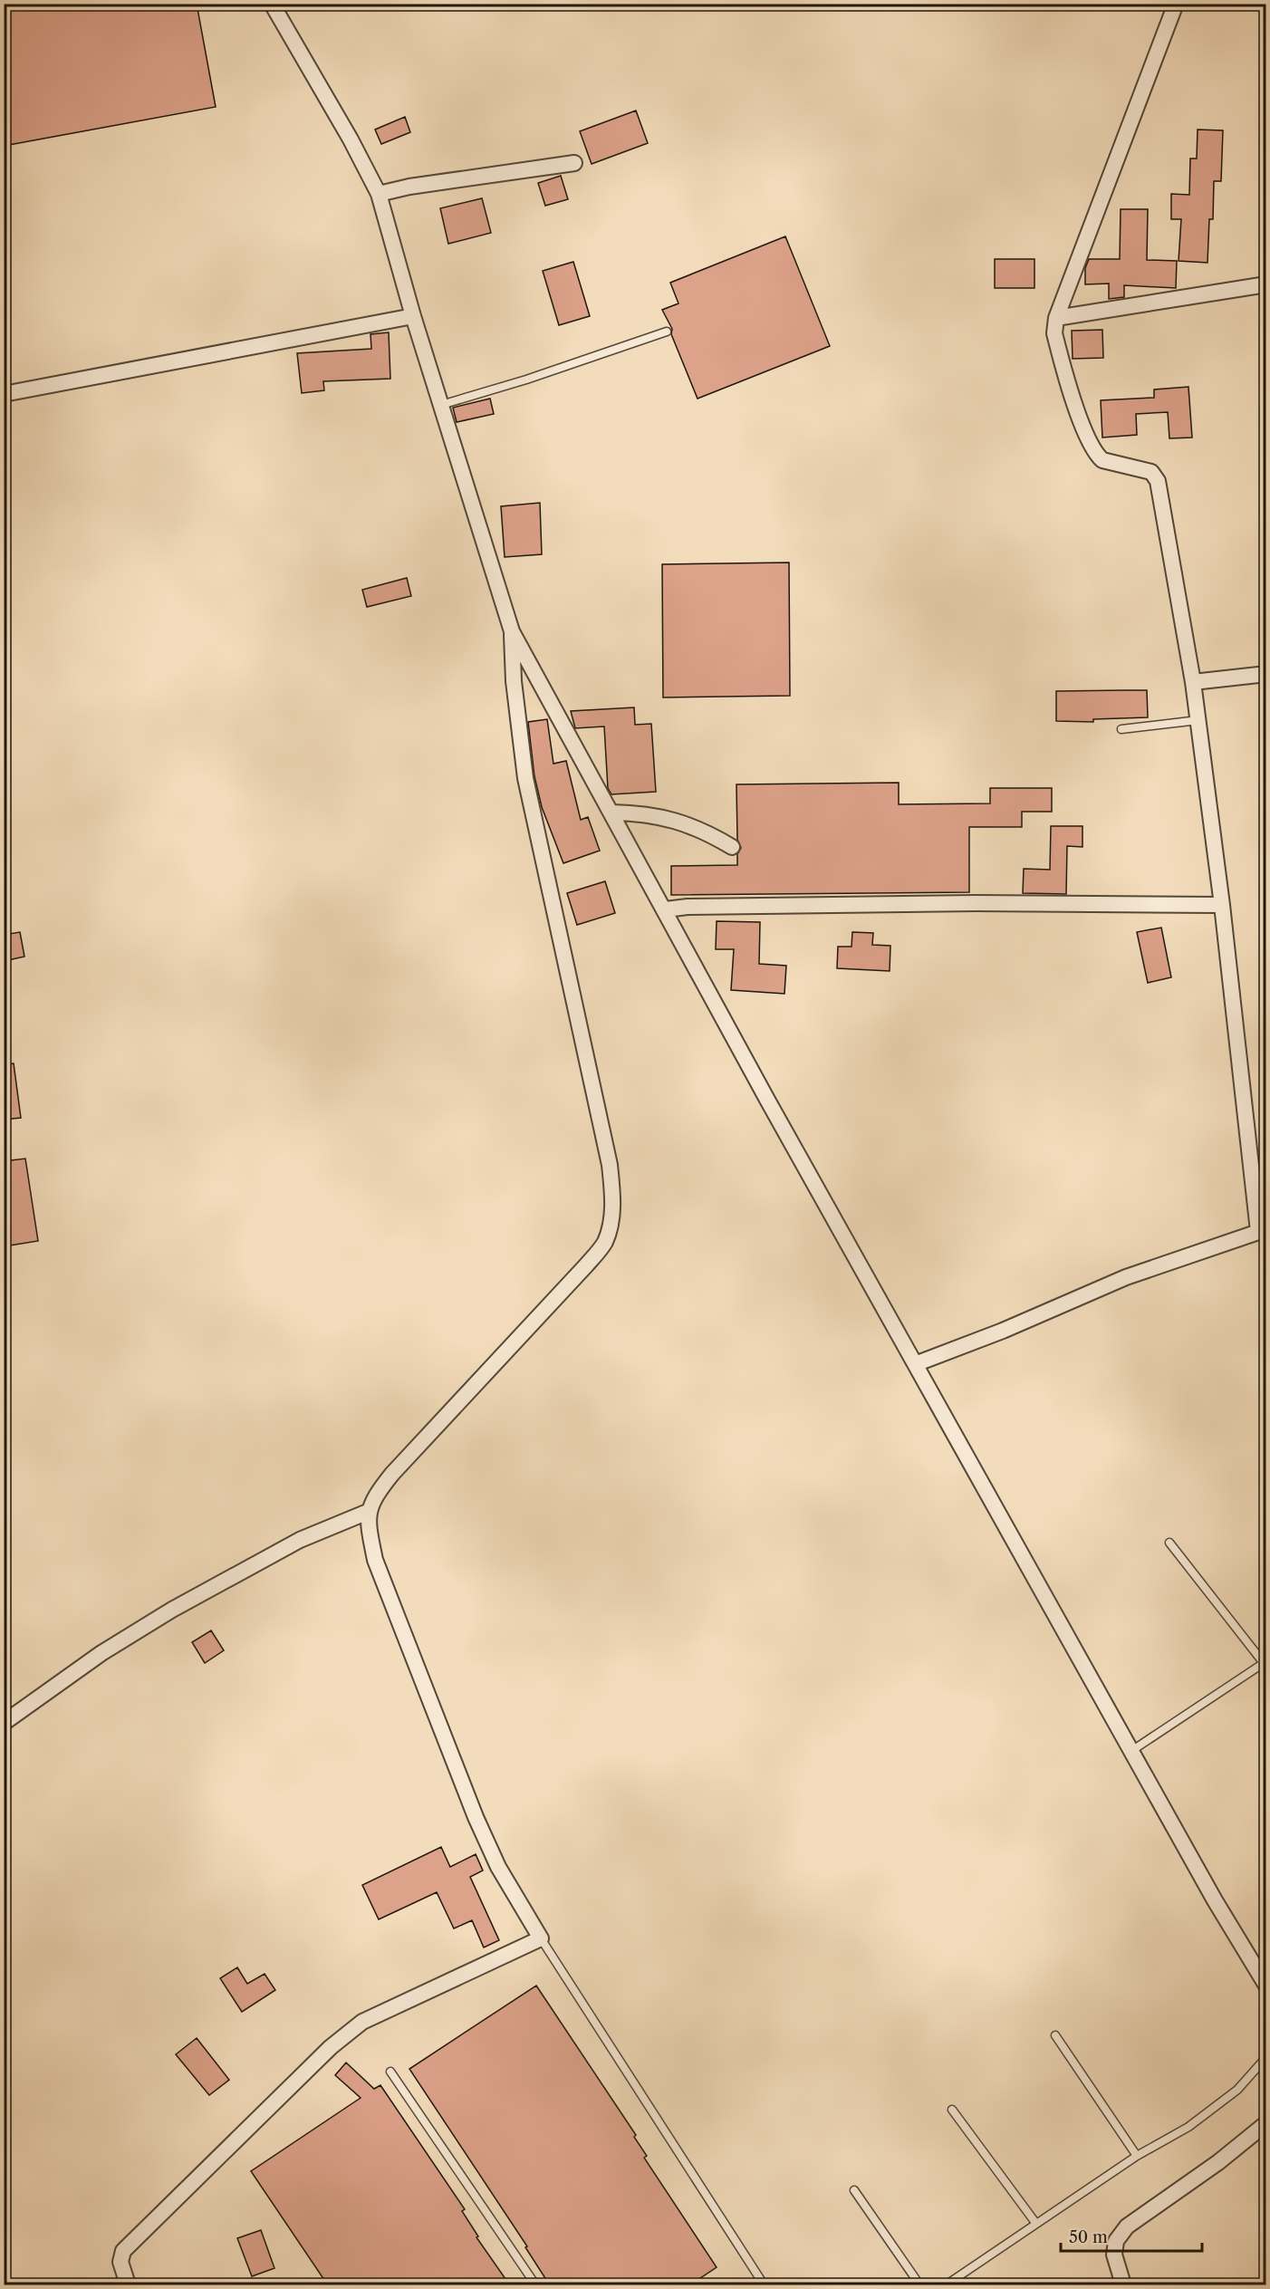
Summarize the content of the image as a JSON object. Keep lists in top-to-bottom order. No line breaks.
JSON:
{"scale_bar":"50 m"}
